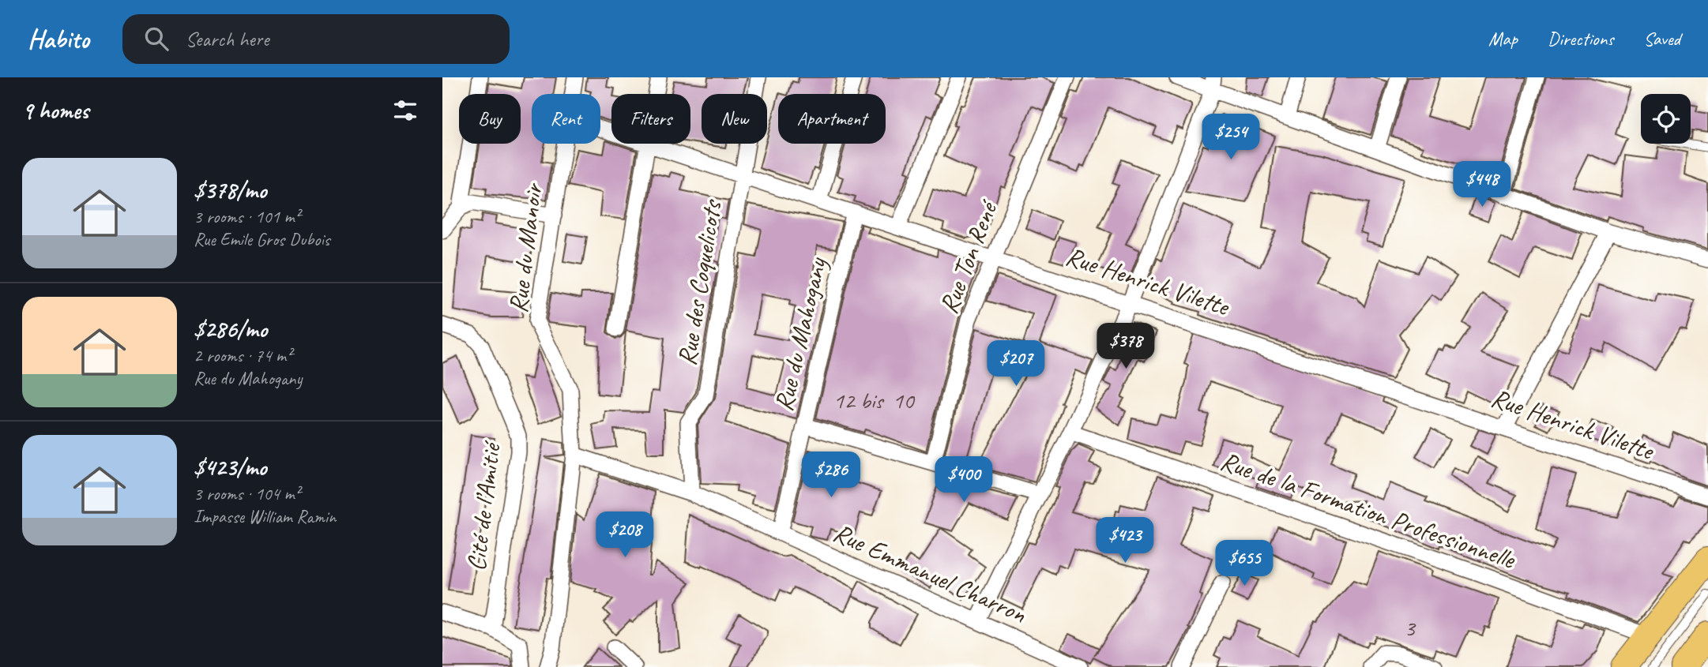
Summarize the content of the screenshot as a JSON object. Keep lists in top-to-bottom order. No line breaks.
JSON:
{"streets":{"street":["Rue du Manoir","Rue Ton René","Rue Henrick Vilette","Rue des Coquelicots","Rue du Mahogany","Cité de l’Amitié","Rue de la Formation Professionnelle","Rue Emmanuel Charron"]},"crossings":[["Rue du Manoir","Rue Emmanuel Charron"],["Rue Ton René","Rue Henrick Vilette"],["Rue Henrick Vilette","Rue des Coquelicots"],["Rue Henrick Vilette","Rue du Mahogany"],["Rue des Coquelicots","Rue Emmanuel Charron"],["Rue du Mahogany","Rue Emmanuel Charron"]],"house_numbers":["12 bis","10","3"],"page":{"header":"Habito","search":"Search here","nav":["Map","Directions","Saved"],"heading":"9 homes","chip":["Buy","Rent","Filters","New","Apartment"],"price":["$254","$448","$378","$207","$286","$400","$208","$423","$655"],"list":[{"name":"$378/mo","note":"3 rooms · 101 m² · Rue Emile Gros Dubois"},{"name":"$286/mo","note":"2 rooms · 74 m² · Rue du Mahogany"},{"name":"$423/mo","note":"3 rooms · 104 m² · Impasse William Ramin"}]}}
